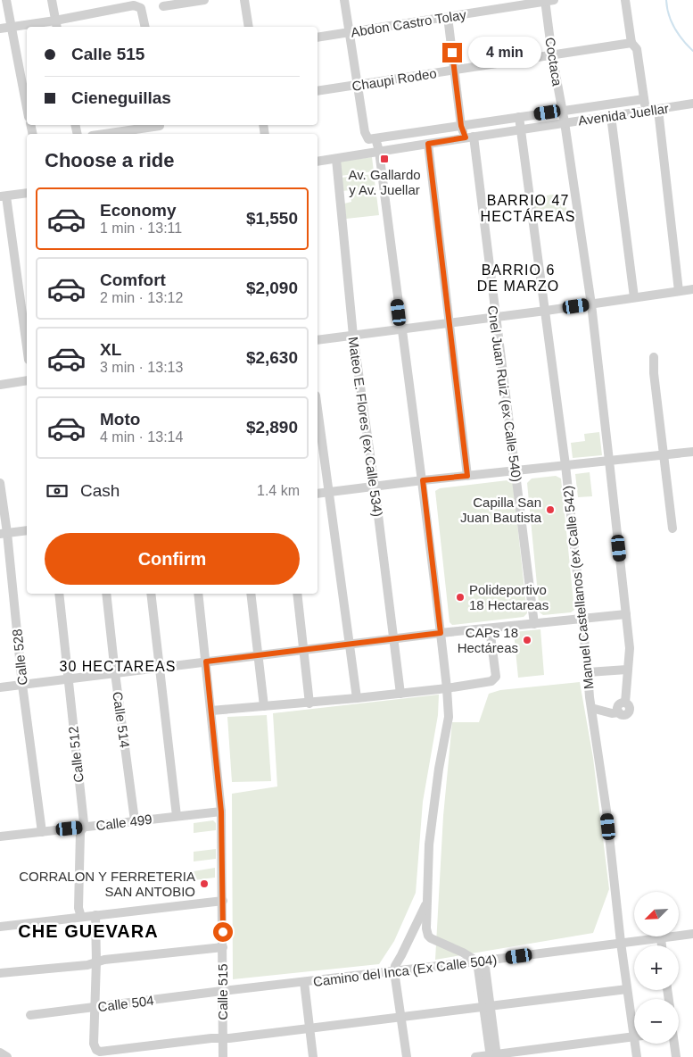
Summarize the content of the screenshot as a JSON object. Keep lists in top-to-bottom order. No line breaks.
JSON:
{"streets":{"street":["Abdon Castro Tolay","Coctaca","Chaupi Rodeo","Avenida Juellar","Cnel Juan Ruiz (ex Calle 540)","Mateo E. Flores (ex Calle 534)","Manuel Castellanos (ex Calle 542)","Calle 528","Calle 514","Calle 512","Calle 499","Camino del Inca (Ex Calle 504)","Calle 515","Calle 504"]},"crossings":[["Abdon Castro Tolay","Coctaca"],["Abdon Castro Tolay","Cnel Juan Ruiz (ex Calle 540)"],["Coctaca","Chaupi Rodeo"],["Coctaca","Avenida Juellar"],["Coctaca","Manuel Castellanos (ex Calle 542)"],["Chaupi Rodeo","Cnel Juan Ruiz (ex Calle 540)"],["Avenida Juellar","Cnel Juan Ruiz (ex Calle 540)"],["Avenida Juellar","Mateo E. Flores (ex Calle 534)"],["Avenida Juellar","Manuel Castellanos (ex Calle 542)"],["Manuel Castellanos (ex Calle 542)","Camino del Inca (Ex Calle 504)"],["Calle 528","Calle 499"],["Calle 514","Calle 499"],["Calle 512","Calle 499"],["Calle 499","Calle 515"],["Camino del Inca (Ex Calle 504)","Calle 515"],["Camino del Inca (Ex Calle 504)","Calle 504"],["Calle 515","Calle 504"]],"districts":["BARRIO 47 HECTÁREAS","BARRIO 6 DE MARZO","30 HECTAREAS","CHE GUEVARA"],"places":{"transit":["Av. Gallardo y Av. Juellar"],"other":["Capilla San Juan Bautista","Polideportivo 18 Hectareas","CAPs 18 Hectáreas","CORRALON Y FERRETERIA SAN ANTOBIO"]},"north":"bottom left","page":{"banner":["Calle 515","Cieneguillas"],"bubble":"4 min","heading":"Choose a ride","list":[{"name":"Economy","note":"1 min · 13:11","value":"$1,550"},{"name":"Comfort","note":"2 min · 13:12","value":"$2,090"},{"name":"XL","note":"3 min · 13:13","value":"$2,630"},{"name":"Moto","note":"4 min · 13:14","value":"$2,890"}],"pay":["Cash","1.4 km"],"buttons":"Confirm","map_buttons":["+","−"]}}
